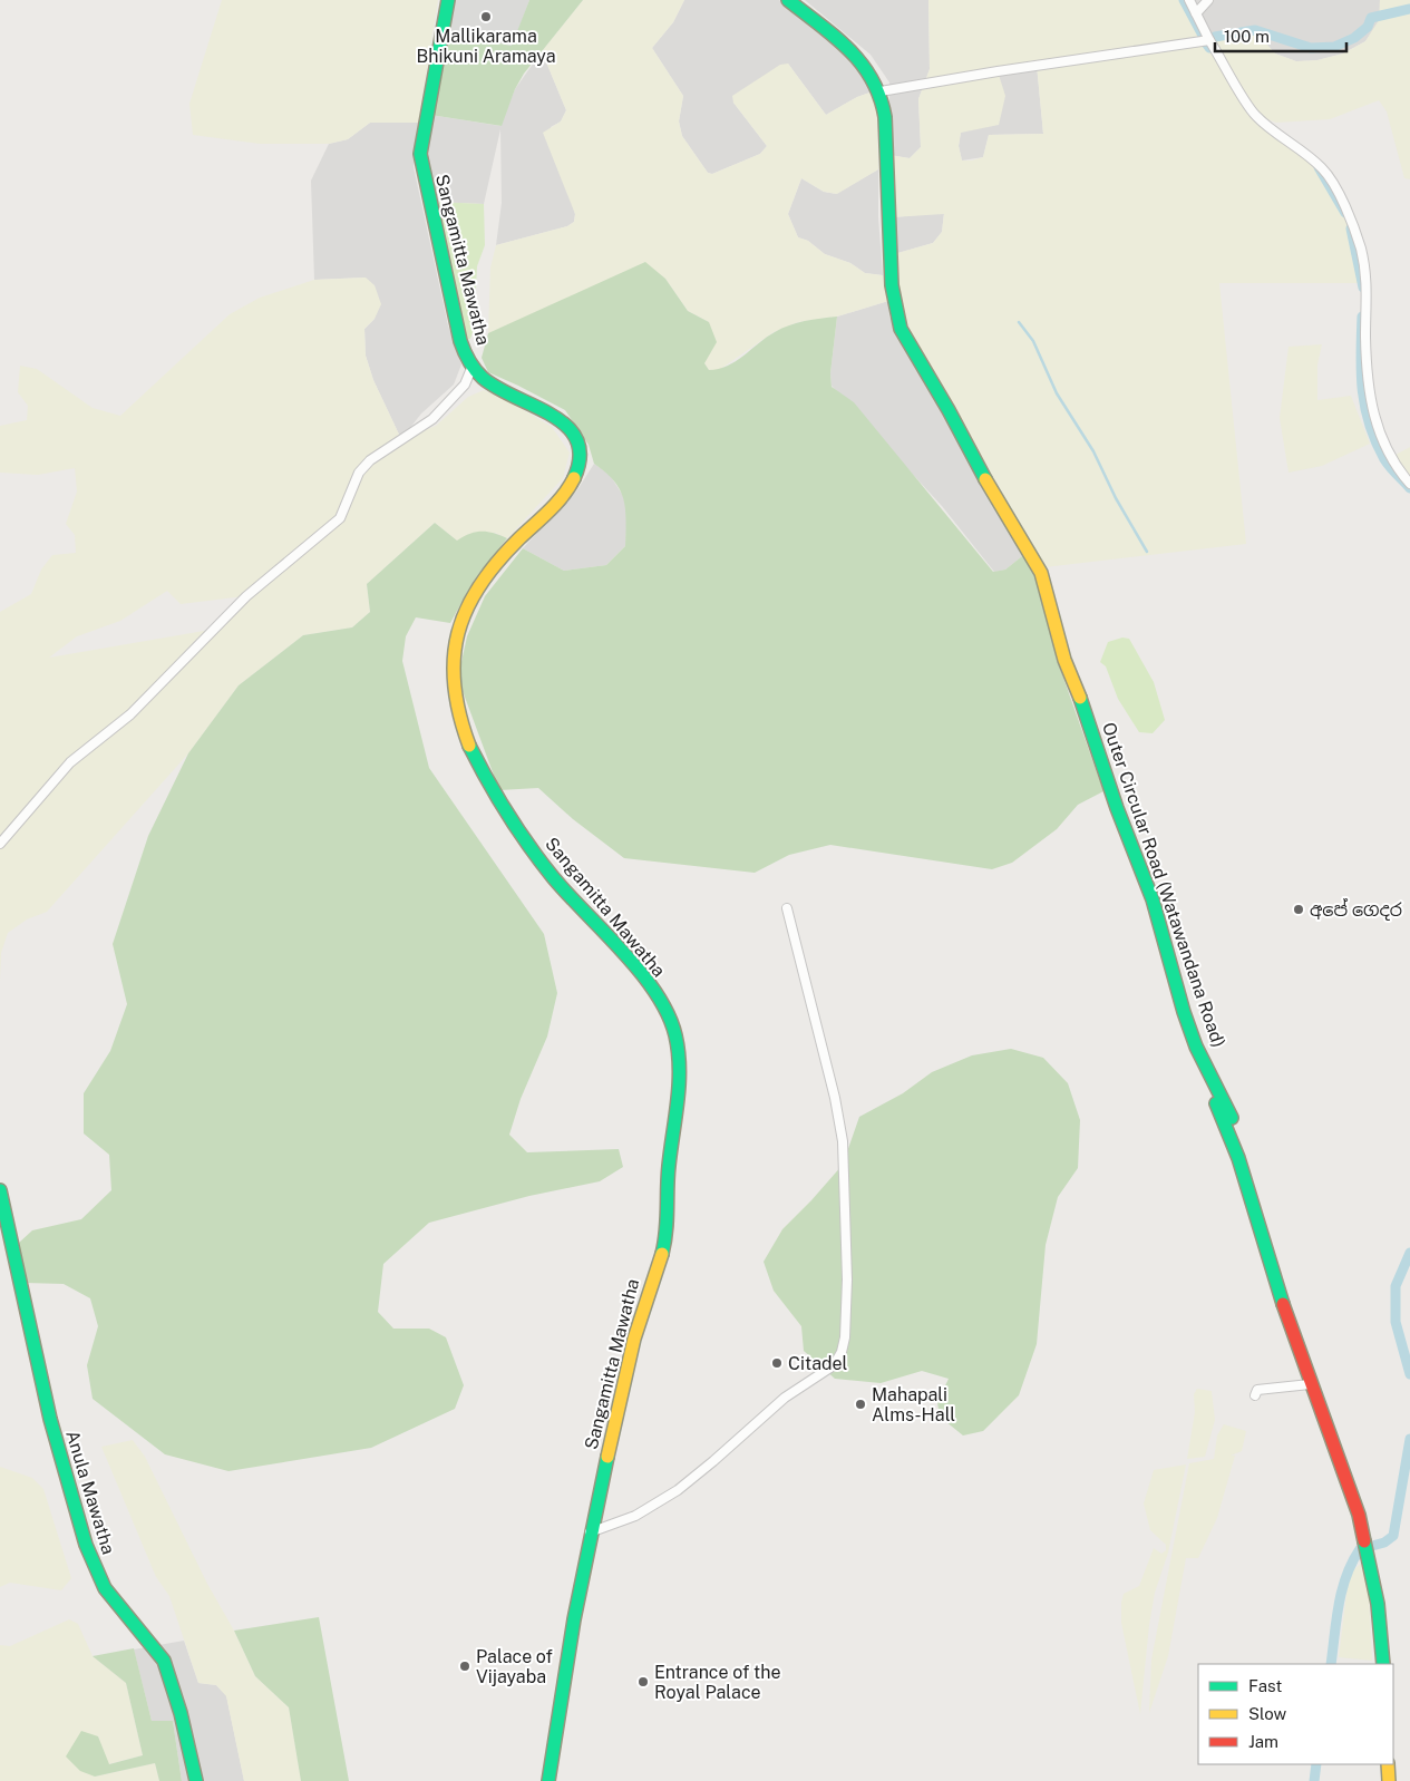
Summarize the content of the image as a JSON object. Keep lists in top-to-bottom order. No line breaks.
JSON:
{"streets":{"main road":["Sangamitta Mawatha","Outer Circular Road (Watawandana Road)","Anula Mawatha"]},"places":["Mallikarama Bhikuni Aramaya","අපේ ගෙදර","Citadel","Mahapali Alms-Hall","Palace of Vijayaba","Entrance of the Royal Palace"],"legend":["Fast","Slow","Jam"],"scale_bar":"100 m"}
